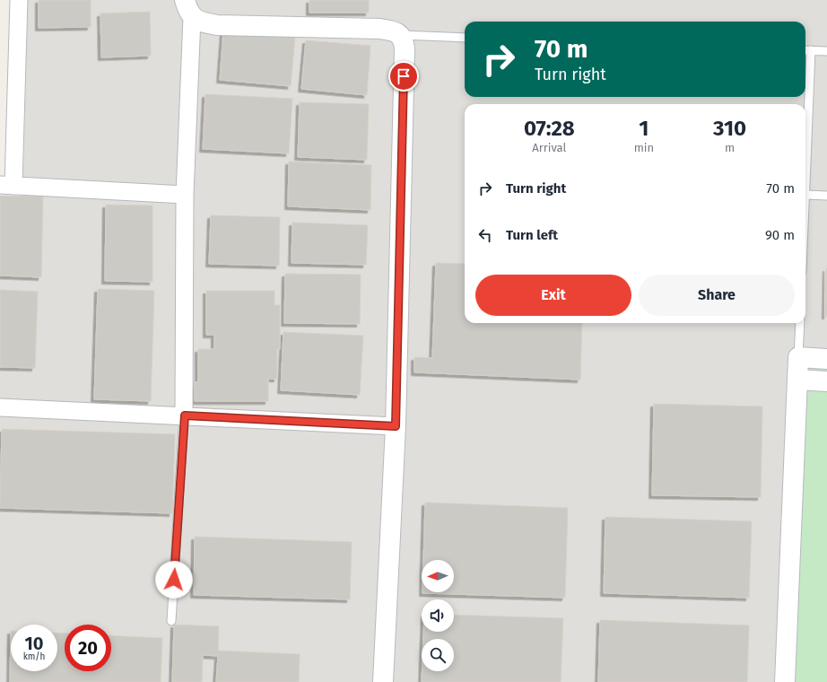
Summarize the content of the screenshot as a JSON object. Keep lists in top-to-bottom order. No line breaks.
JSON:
{"north":"left","page":{"turn":["70 m","Turn right"],"eta":["07:28","Arrival","1","min","310","m"],"list":[{"name":"Turn right","value":"70 m"},{"name":"Turn left","value":"90 m"}],"buttons":["Exit","Share"],"speed":"10 km/h","limit":"20"}}
